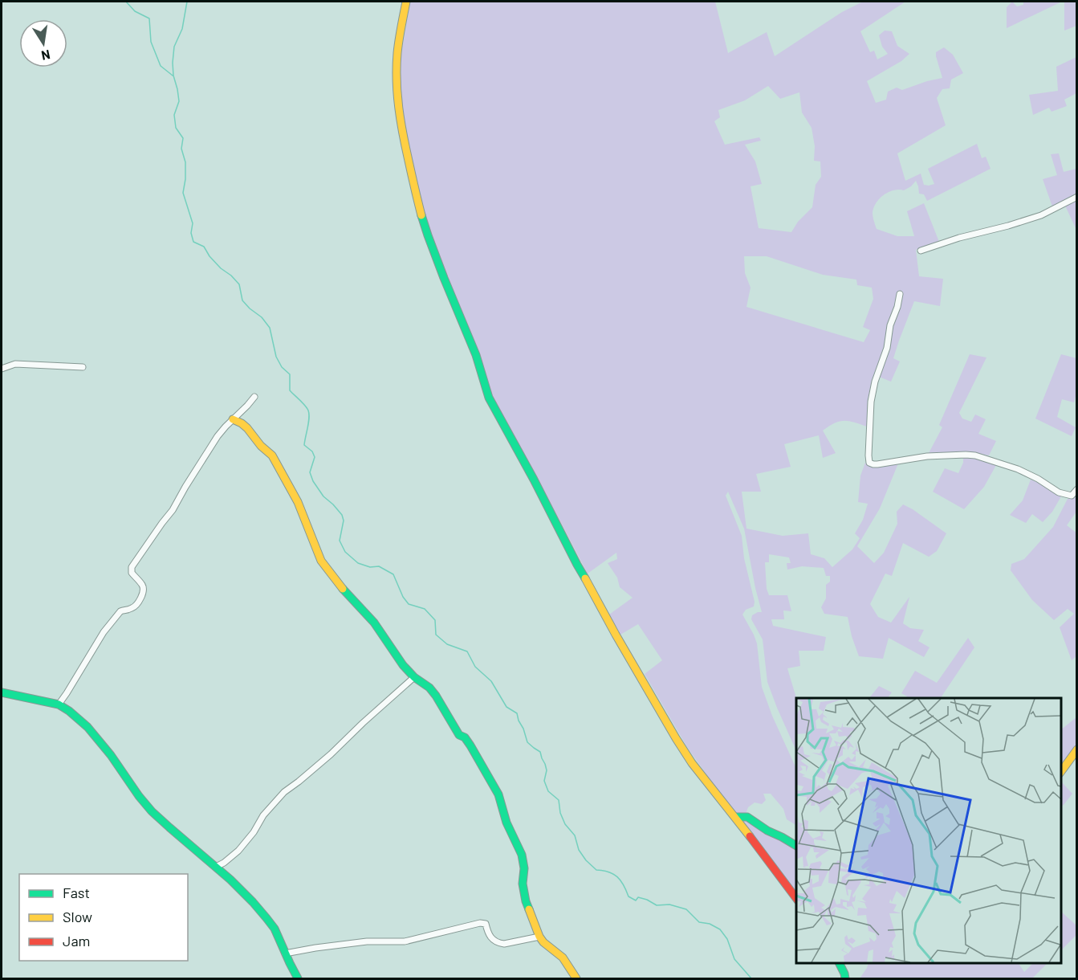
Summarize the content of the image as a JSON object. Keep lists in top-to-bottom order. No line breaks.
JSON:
{"legend":["Fast","Slow","Jam"],"north":"bottom"}
